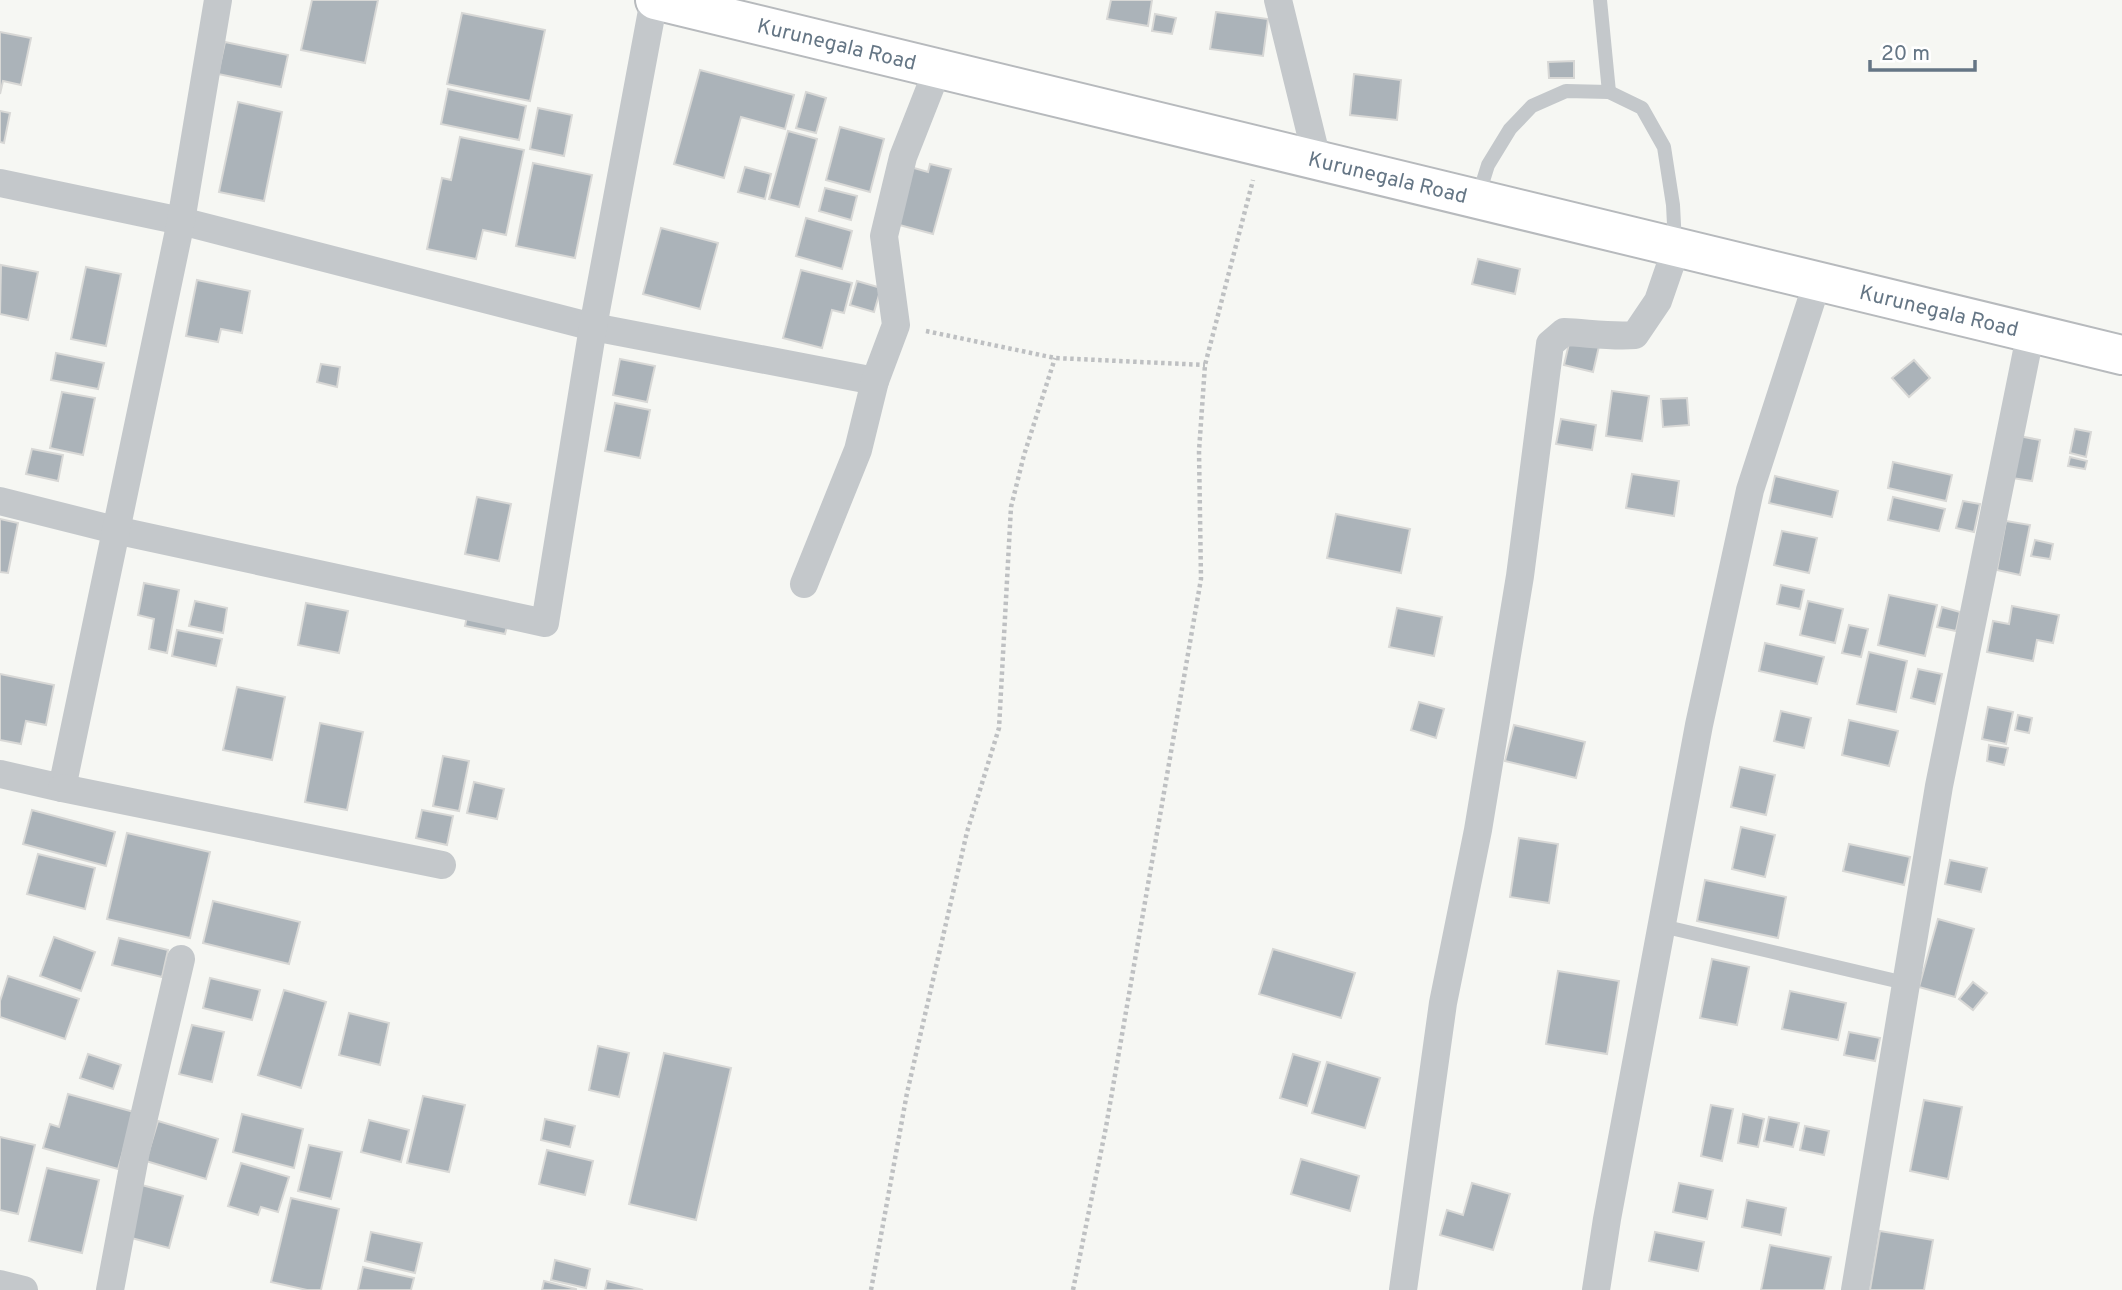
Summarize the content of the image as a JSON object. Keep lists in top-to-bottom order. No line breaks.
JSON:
{"streets":{"highway":["Kurunegala Road"]},"scale_bar":"20 m"}
